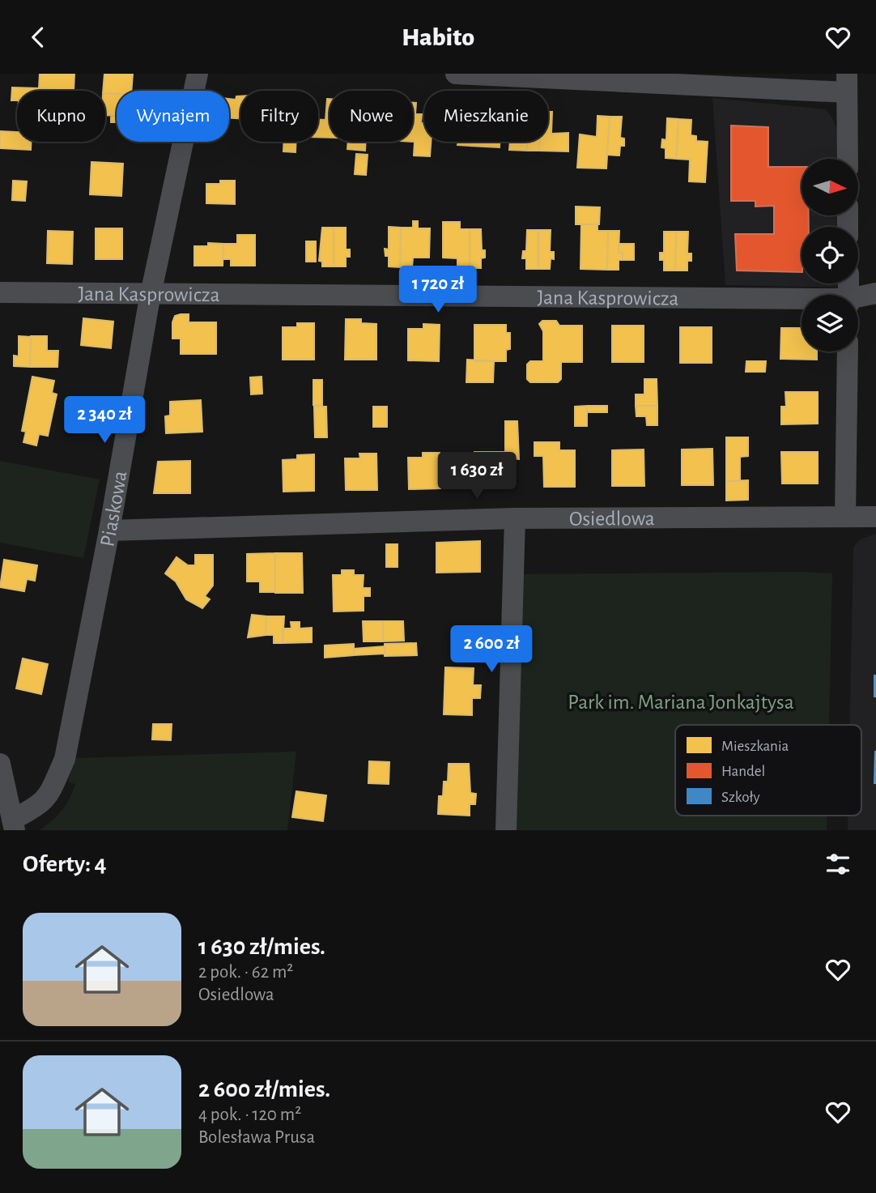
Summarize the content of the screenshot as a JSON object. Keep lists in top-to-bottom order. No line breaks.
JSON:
{"streets":{"street":["Jana Kasprowicza","Piaskowa","Osiedlowa"]},"crossings":[["Jana Kasprowicza","Piaskowa"],["Piaskowa","Osiedlowa"]],"parks":["Park im. Mariana Jonkajtysa"],"legend":["Mieszkania","Handel","Szkoły"],"north":"right","page":{"header":"Habito","chip":["Kupno","Wynajem","Filtry","Nowe","Mieszkanie"],"price":["1 720 zł","2 340 zł","1 630 zł","2 600 zł"],"heading":"Oferty: 4","list":[{"name":"1 630 zł/mies.","note":"2 pok. · 62 m² · Osiedlowa"},{"name":"2 600 zł/mies.","note":"4 pok. · 120 m² · Bolesława Prusa"}]}}
